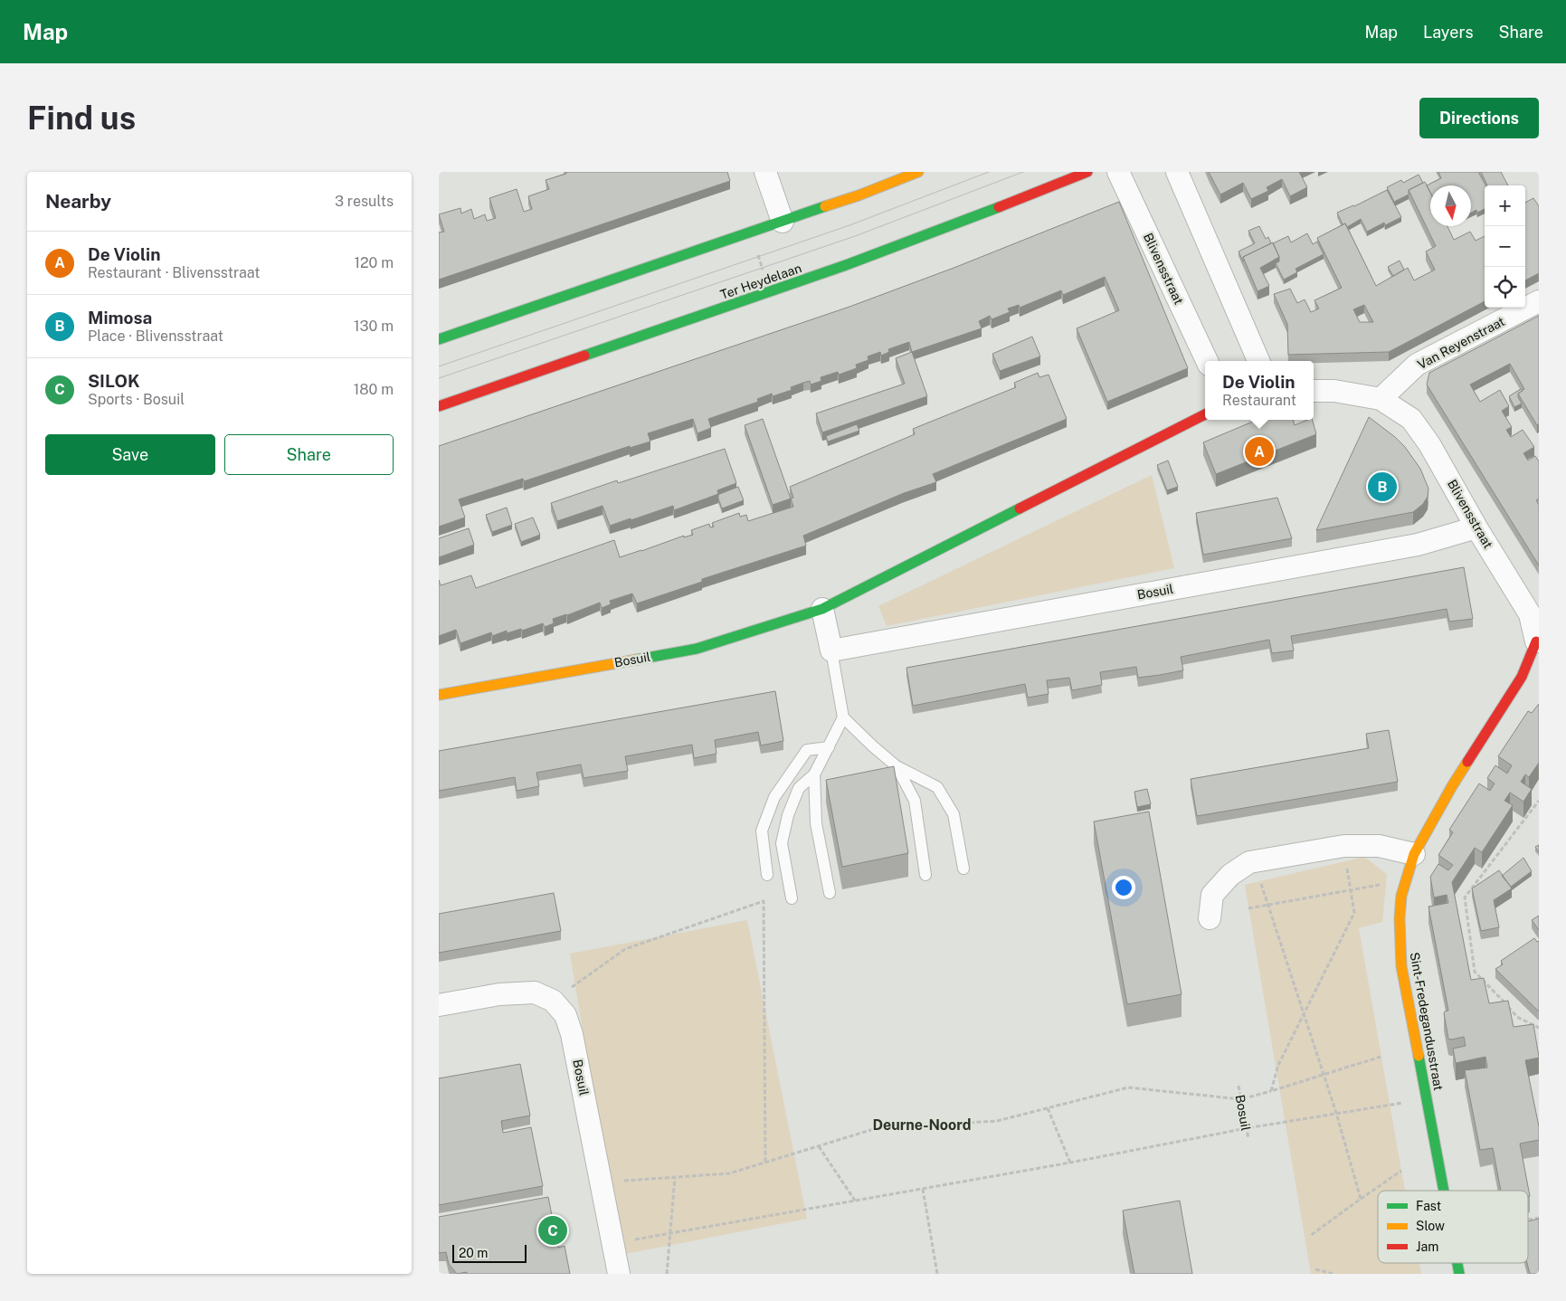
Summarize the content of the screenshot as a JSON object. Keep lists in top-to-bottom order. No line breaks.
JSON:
{"streets":{"street":["Blivensstraat","Ter Heydelaan","Van Reyenstraat","Bosuil","Sint-Fredegandusstraat"]},"crossings":[["Blivensstraat","Van Reyenstraat"],["Blivensstraat","Bosuil"],["Blivensstraat","Sint-Fredegandusstraat"]],"districts":["Deurne-Noord"],"legend":["Fast","Slow","Jam"],"scale_bar":"20 m","north":"bottom","page":{"header":"Map","nav":["Map","Layers","Share"],"buttons":["Directions",["Save","Share"]],"title":"Find us","heading":["Nearby","3 results"],"map_buttons":["+","−"],"list":[{"mark":"A","name":"De Violin","note":"Restaurant · Blivensstraat","value":"120 m"},{"mark":"B","name":"Mimosa","note":"Place · Blivensstraat","value":"130 m"},{"mark":"C","name":"SILOK","note":"Sports · Bosuil","value":"180 m"}],"popup":["De Violin","Restaurant"],"pins":["A","B","C"],"scale":"20 m"}}
